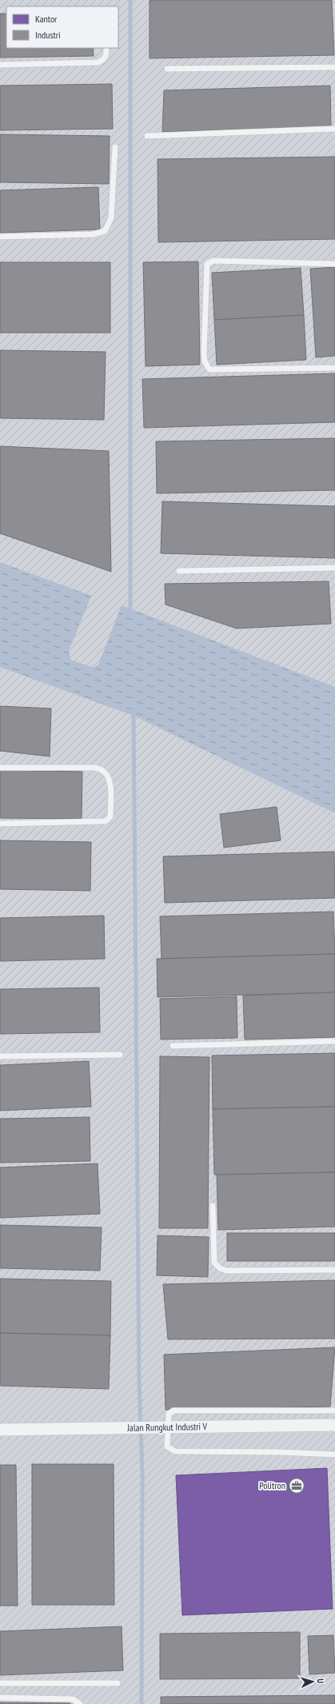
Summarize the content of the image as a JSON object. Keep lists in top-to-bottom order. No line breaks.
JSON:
{"streets":{"street":["Jalan Rungkut Industri V"]},"places":{"office":["Politron"]},"legend":["Kantor","Industri"],"north":"right"}
